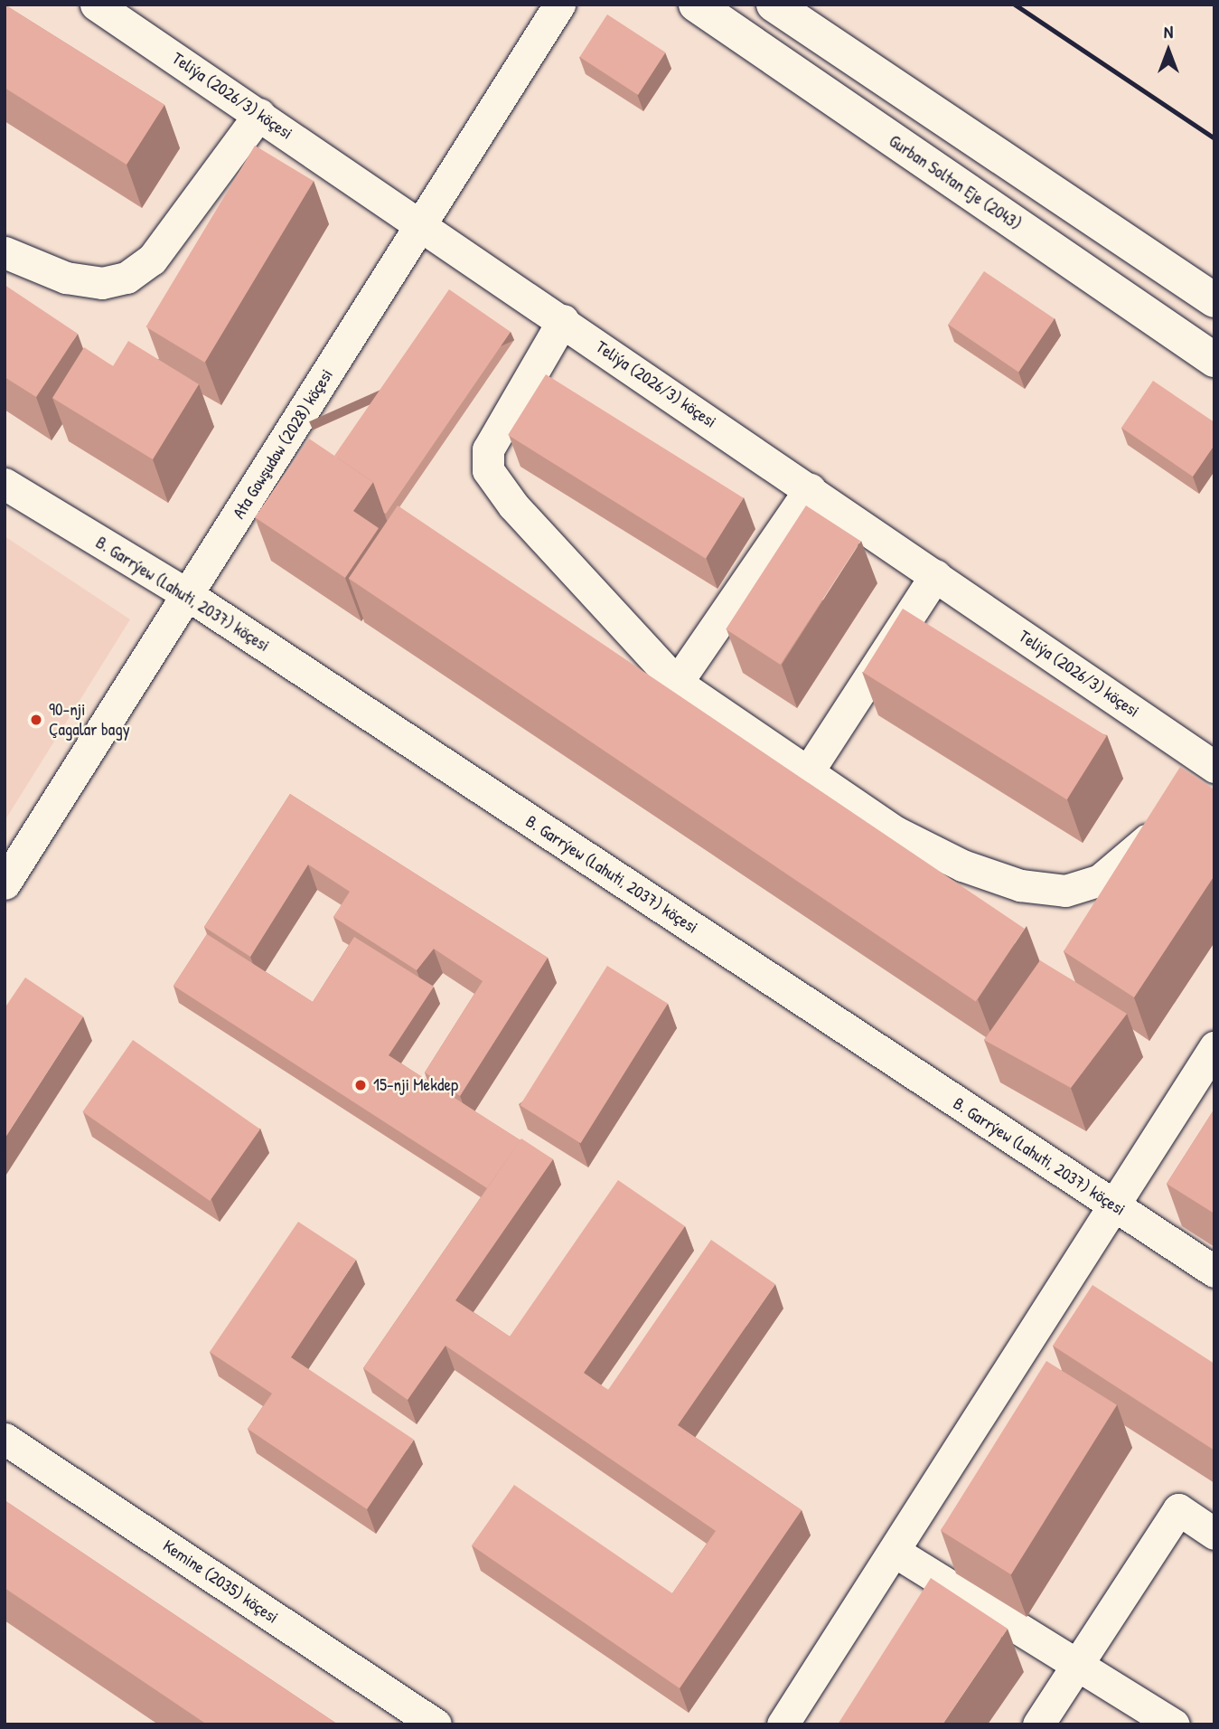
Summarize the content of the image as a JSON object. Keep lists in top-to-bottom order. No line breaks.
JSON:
{"streets":{"highway":["Gurban Soltan Eje (2043)"],"street":["Teliýa (2026/3) köçesi","Ata Gowşudow (2028) köçesi","B. Garrýew (Lahuti, 2037) köçesi","Kemine (2035) köçesi"]},"crossings":[["Teliýa (2026/3) köçesi","Ata Gowşudow (2028) köçesi"],["Ata Gowşudow (2028) köçesi","B. Garrýew (Lahuti, 2037) köçesi"]],"places":["90-nji Çagalar bagy","15-nji Mekdep"],"north":"top"}
